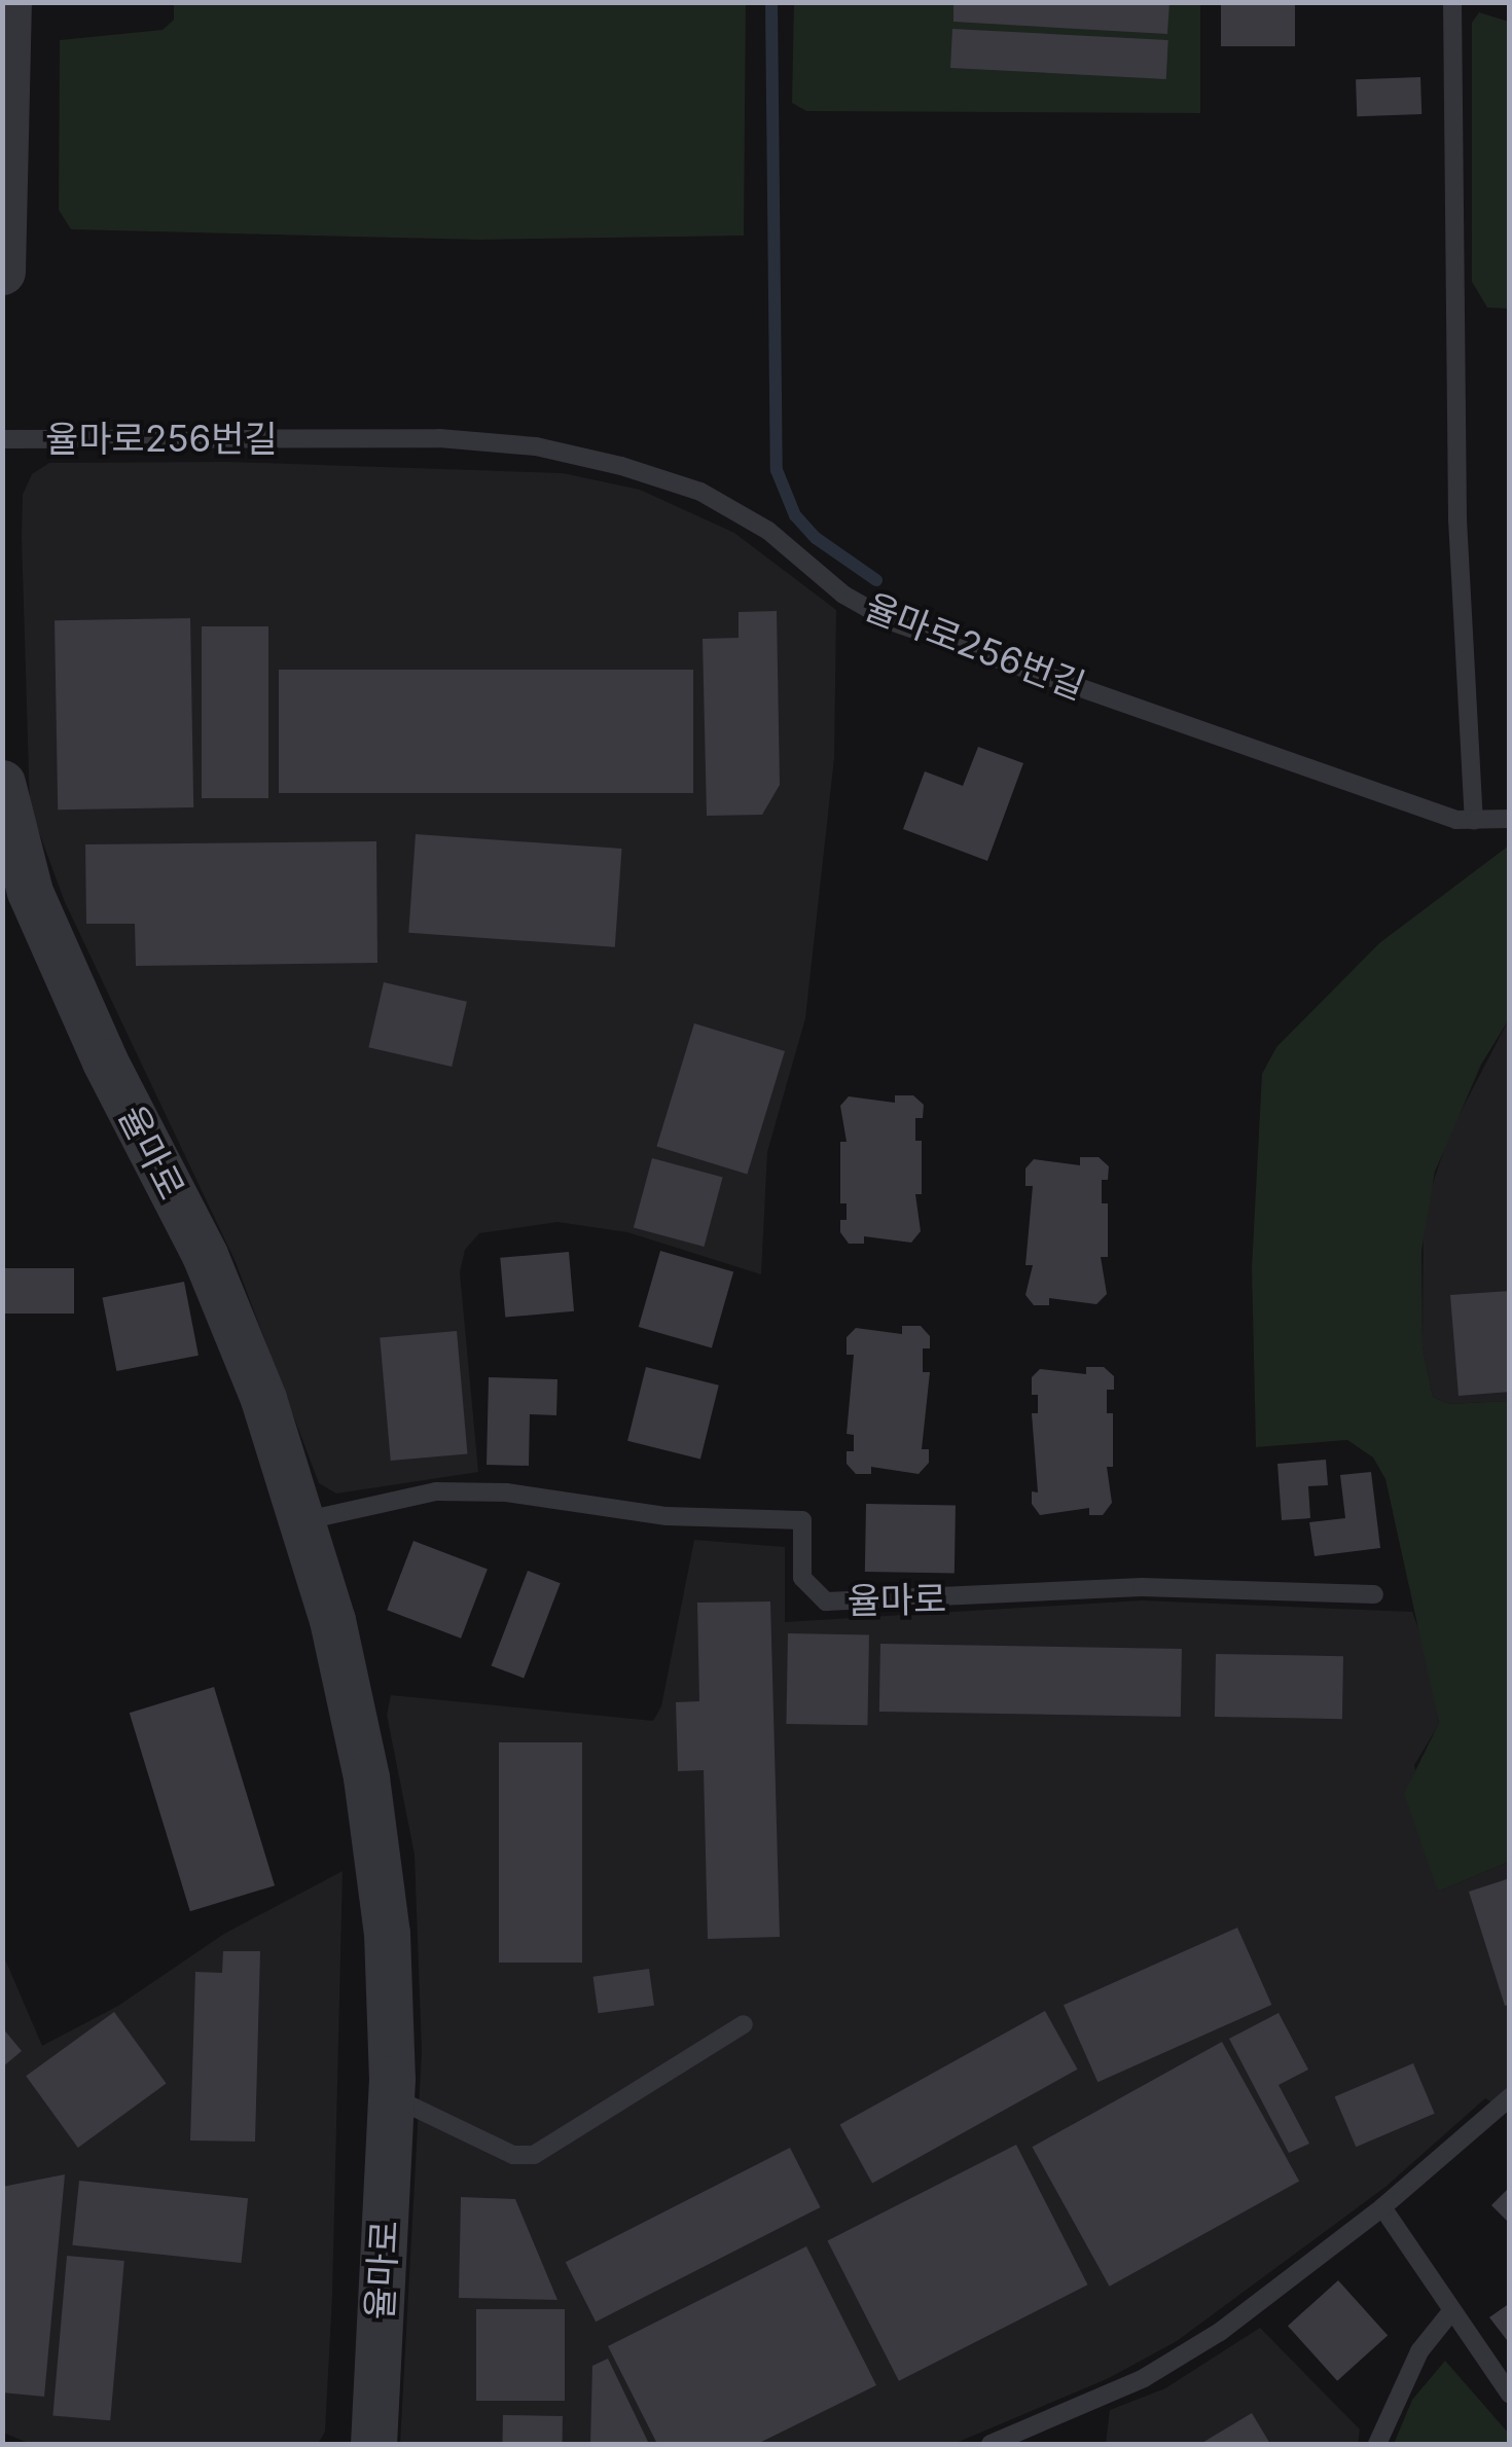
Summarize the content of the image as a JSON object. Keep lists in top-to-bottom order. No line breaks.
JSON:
{"streets":{"street":["율마로"],"lane":["율마로256번길"]}}
